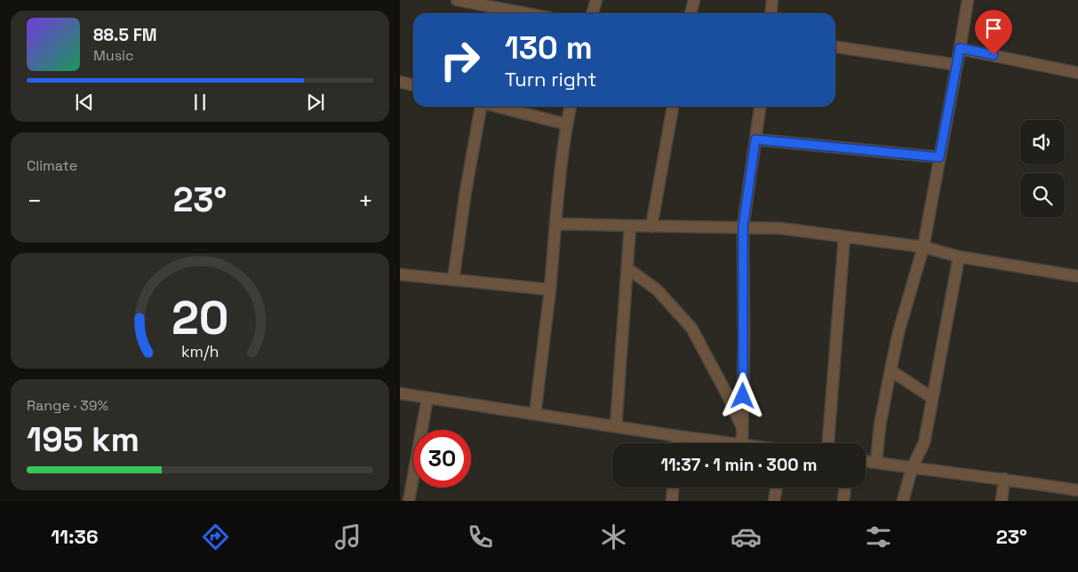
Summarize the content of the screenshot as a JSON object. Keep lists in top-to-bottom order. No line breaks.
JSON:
{"page":{"turn":["130 m","Turn right"],"song":["88.5 FM","Music"],"tile":["Climate",["Range · 39%","195 km"]],"heat":["−","23°","+"],"limit":"30","trip":"11:37 · 1 min · 300 m","tabs":["11:36","23°"],"gauge":["20","km/h"]}}
